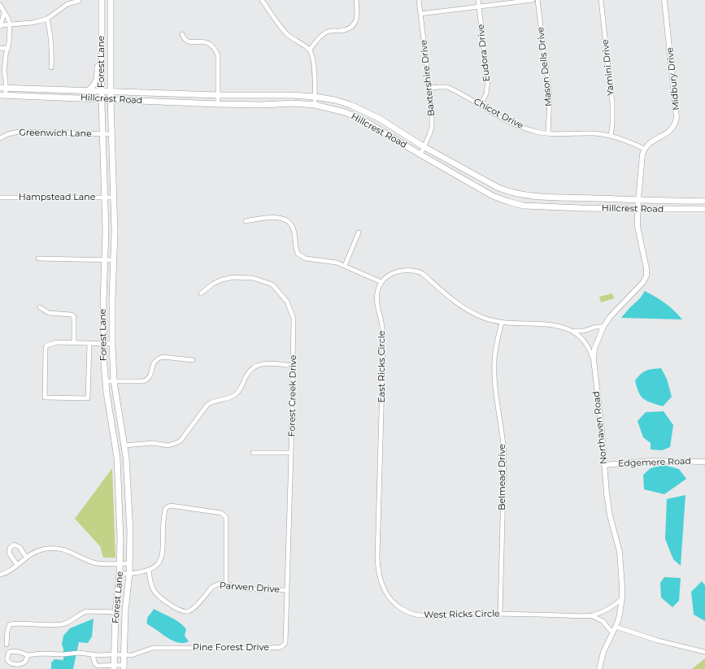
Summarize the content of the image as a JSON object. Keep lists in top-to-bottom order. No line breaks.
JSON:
{"streets":{"main road":["Forest Lane","Hillcrest Road"],"street":["Eudora Drive","Mason Dells Drive","Yamini Drive","Baxtershire Drive","Midbury Drive","Chicot Drive","Greenwich Lane","Hampstead Lane","East Ricks Circle","Forest Creek Drive","Northaven Road","Edgemere Road","Belmead Drive","Parwen Drive","West Ricks Circle","Pine Forest Drive"]},"crossings":[["Eudora Drive","Chicot Drive"],["Forest Lane","Hillcrest Road"],["Forest Lane","Greenwich Lane"],["Forest Lane","Hampstead Lane"],["Forest Lane","Pine Forest Drive"],["Mason Dells Drive","Chicot Drive"],["Yamini Drive","Chicot Drive"],["Baxtershire Drive","Hillcrest Road"],["Baxtershire Drive","Chicot Drive"],["Midbury Drive","Chicot Drive"],["Hillcrest Road","Northaven Road"],["East Ricks Circle","West Ricks Circle"],["Forest Creek Drive","Parwen Drive"],["Forest Creek Drive","Pine Forest Drive"],["Northaven Road","Edgemere Road"],["Northaven Road","West Ricks Circle"],["Belmead Drive","West Ricks Circle"],["Parwen Drive","Pine Forest Drive"]]}
